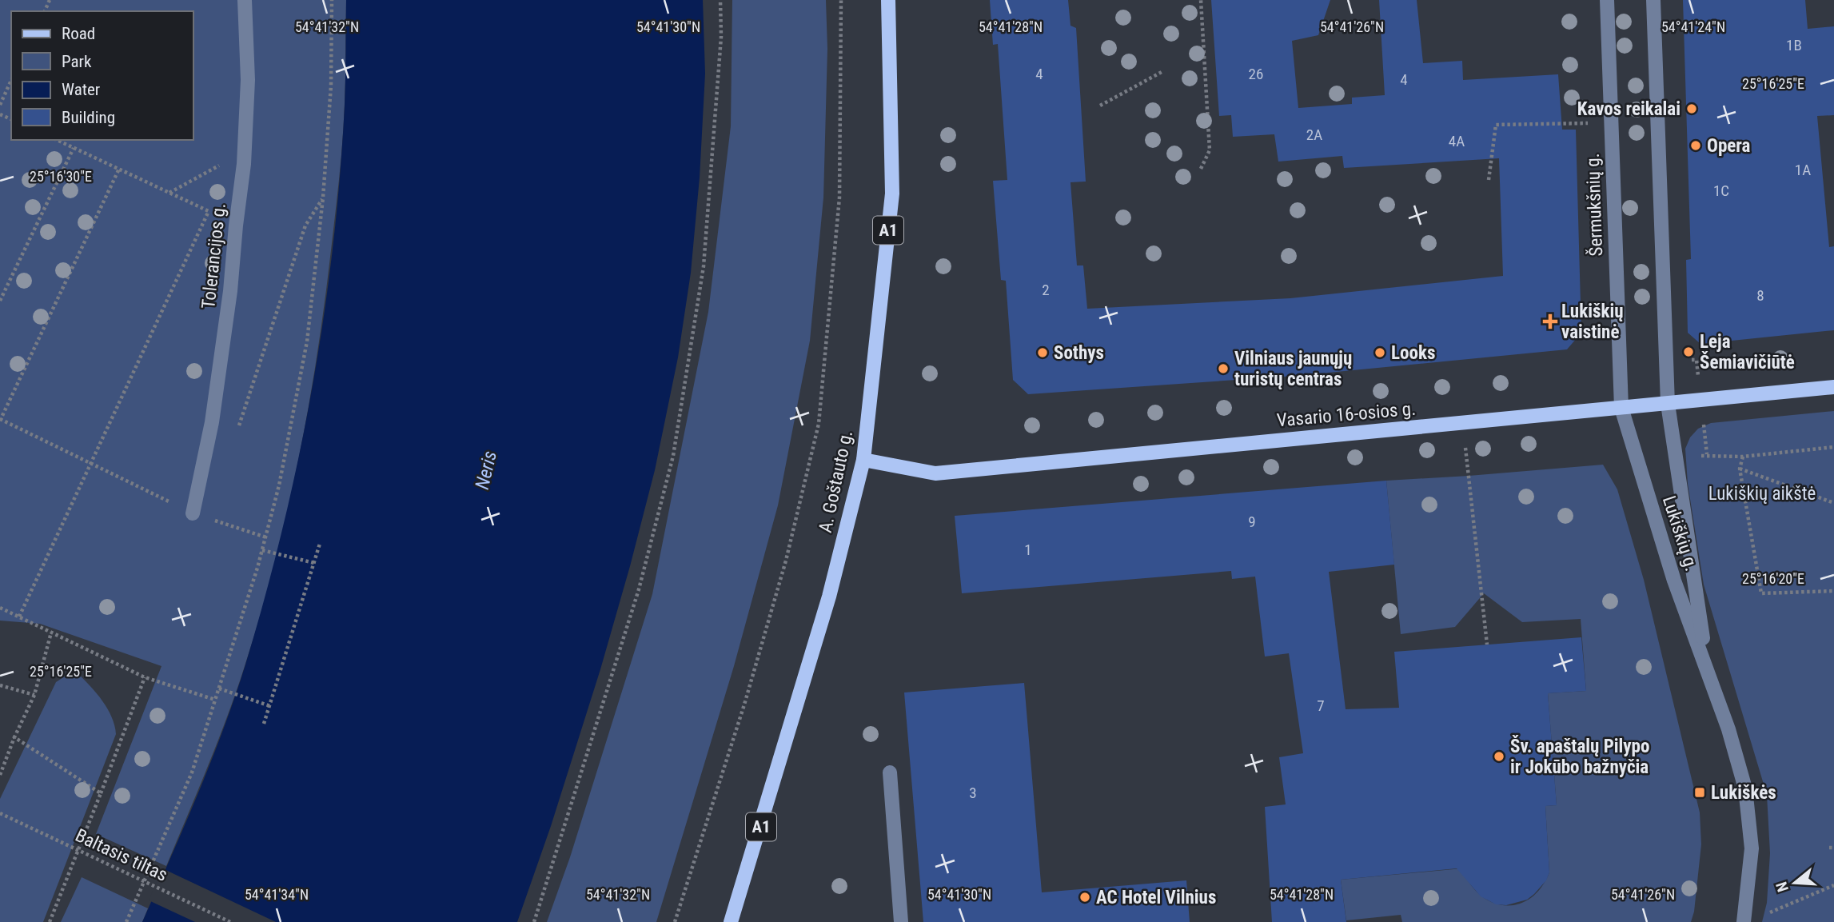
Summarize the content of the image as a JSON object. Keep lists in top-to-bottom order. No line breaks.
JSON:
{"streets":{"main road":["A1","Vasario 16-osios g.","A. Goštauto g."],"street":["Šermukšnių g.","Tolerancijos g.","Lukiškių g."],"path":["Baltasis tiltas"]},"crossings":[["Šermukšnių g.","Vasario 16-osios g."],["Šermukšnių g.","Lukiškių g."],["Vasario 16-osios g.","A. Goštauto g."],["Vasario 16-osios g.","Lukiškių g."]],"water":["Neris"],"parks":["Lukiškių aikštė"],"places":{"other":["Kavos reikalai","Opera","Leja Šemiavičiūtė","Sothys","Looks","Vilniaus jaunųjų turistų centras","Šv. apaštalų Pilypo ir Jokūbo bažnyčia","AC Hotel Vilnius"],"health":["Lukiškių vaistinė"],"transit":["Lukiškės"]},"house_numbers":["1B","4","26","4","2A","4A","1A","1C","2","8","9","1","7","3"],"legend":["Road","Park","Water","Building"],"north":"left","coordinates":["54°41'32\"N","54°41'30\"N","54°41'28\"N","54°41'26\"N","54°41'24\"N","25°16'25\"E","25°16'30\"E","25°16'20\"E","54°41'34\"N"]}
